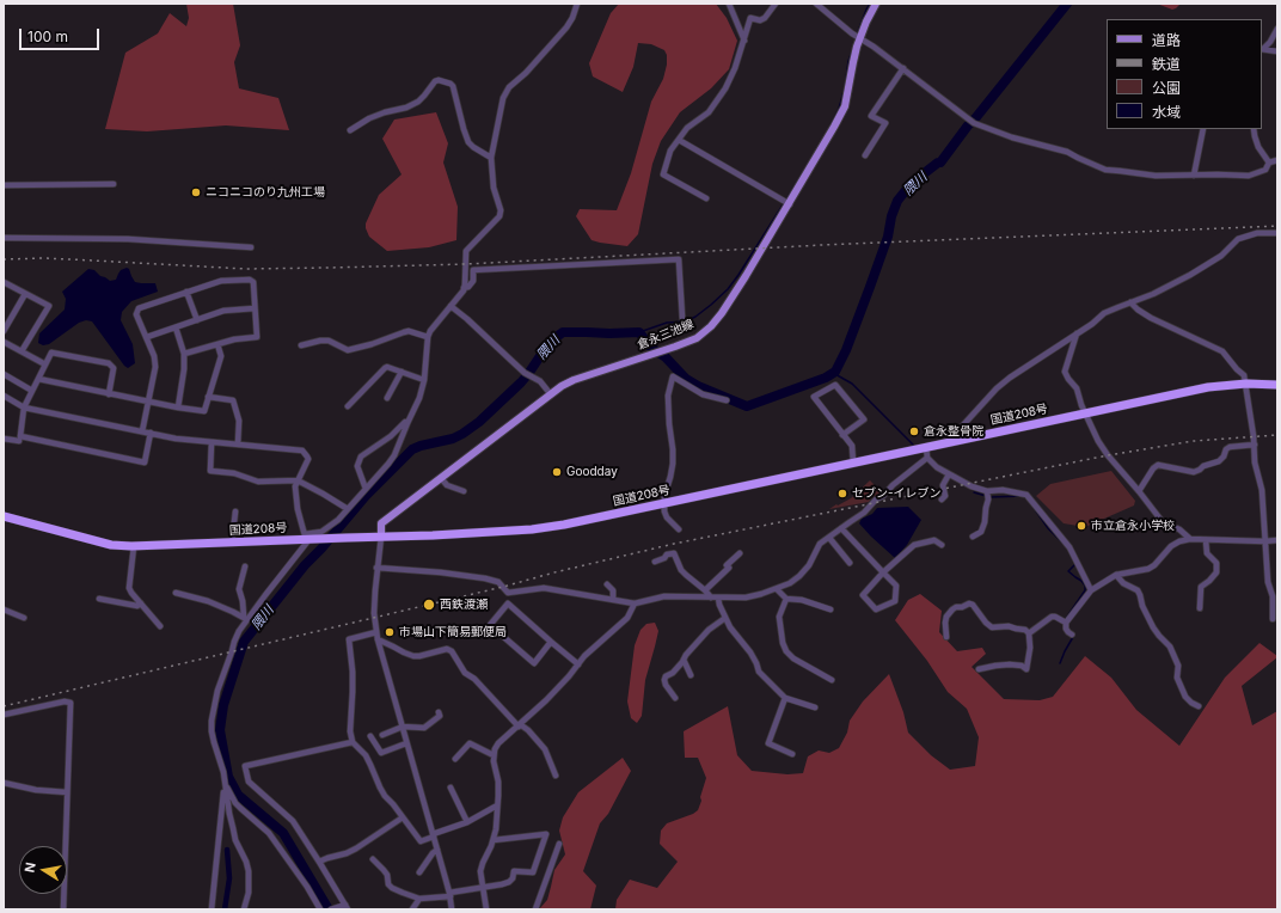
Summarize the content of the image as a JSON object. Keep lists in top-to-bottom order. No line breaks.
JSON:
{"streets":{"highway":["国道208号"],"main road":["倉永三池線"]},"crossings":[["倉永三池線","国道208号"]],"water":["隈川"],"places":["ニコニコのり九州工場","倉永整骨院","Goodday","セブン-イレブン","市立倉永小学校","西鉄渡瀬","市場山下簡易郵便局"],"legend":["道路","鉄道","公園","水域"],"scale_bar":"100 m","north":"left"}
